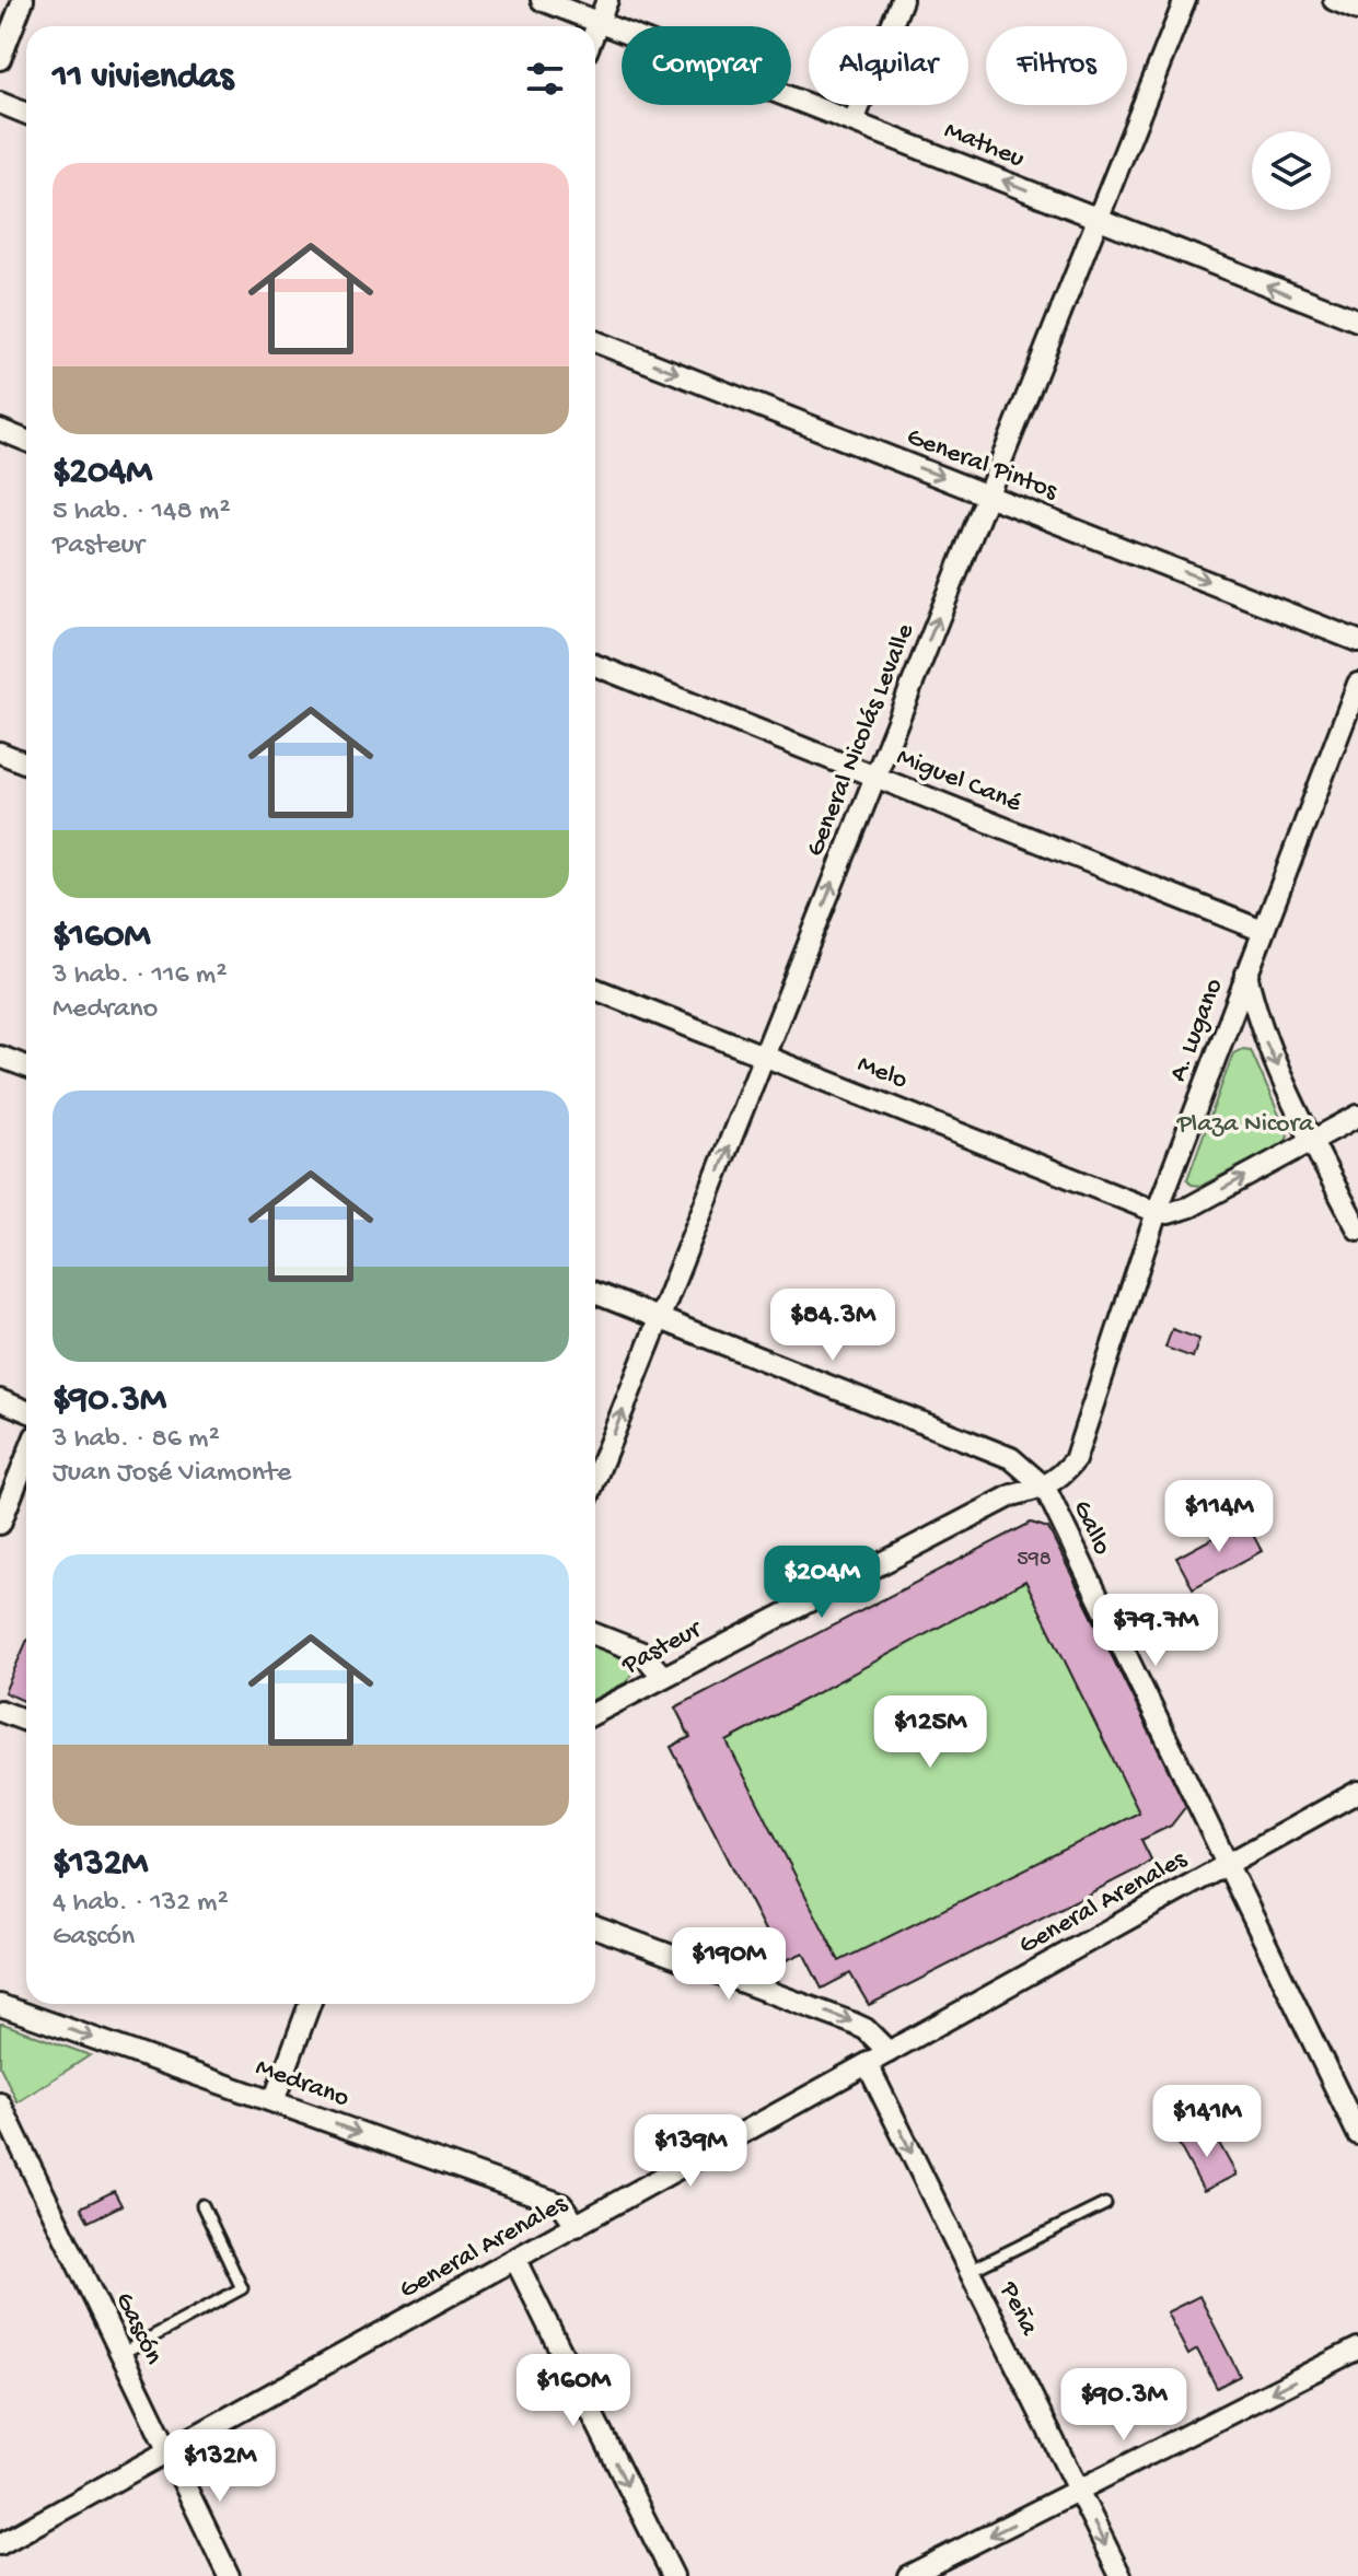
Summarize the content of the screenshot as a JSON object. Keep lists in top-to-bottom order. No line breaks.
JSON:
{"streets":{"street":["Matheu","General Pintos","General Nicolás Levalle","Miguel Cané","A. Lugano","Melo","Gallo","Pasteur","General Arenales","Medrano","Peña","Gascón"]},"crossings":[["Matheu","General Nicolás Levalle"],["General Pintos","General Nicolás Levalle"],["General Nicolás Levalle","Miguel Cané"],["General Nicolás Levalle","Melo"],["General Nicolás Levalle","Gallo"],["Miguel Cané","A. Lugano"],["A. Lugano","Melo"],["A. Lugano","Gallo"],["A. Lugano","Pasteur"],["Gallo","Pasteur"],["Gallo","General Arenales"],["General Arenales","Medrano"],["General Arenales","Peña"],["General Arenales","Gascón"]],"one_way":["Matheu","General Pintos","General Nicolás Levalle","Medrano","Peña"],"parks":["Plaza Nicora"],"house_numbers":["598"],"page":{"chip":["Comprar","Alquilar","Filtros"],"heading":"11 viviendas","list":[{"name":"$204M","note":"5 hab. · 148 m² · Pasteur"},{"name":"$160M","note":"3 hab. · 116 m² · Medrano"},{"name":"$90.3M","note":"3 hab. · 86 m² · Juan José Viamonte"},{"name":"$132M","note":"4 hab. · 132 m² · Gascón"}],"price":["$84.3M","$114M","$204M","$79.7M","$125M","$190M","$141M","$139M","$160M","$90.3M","$132M"]}}
